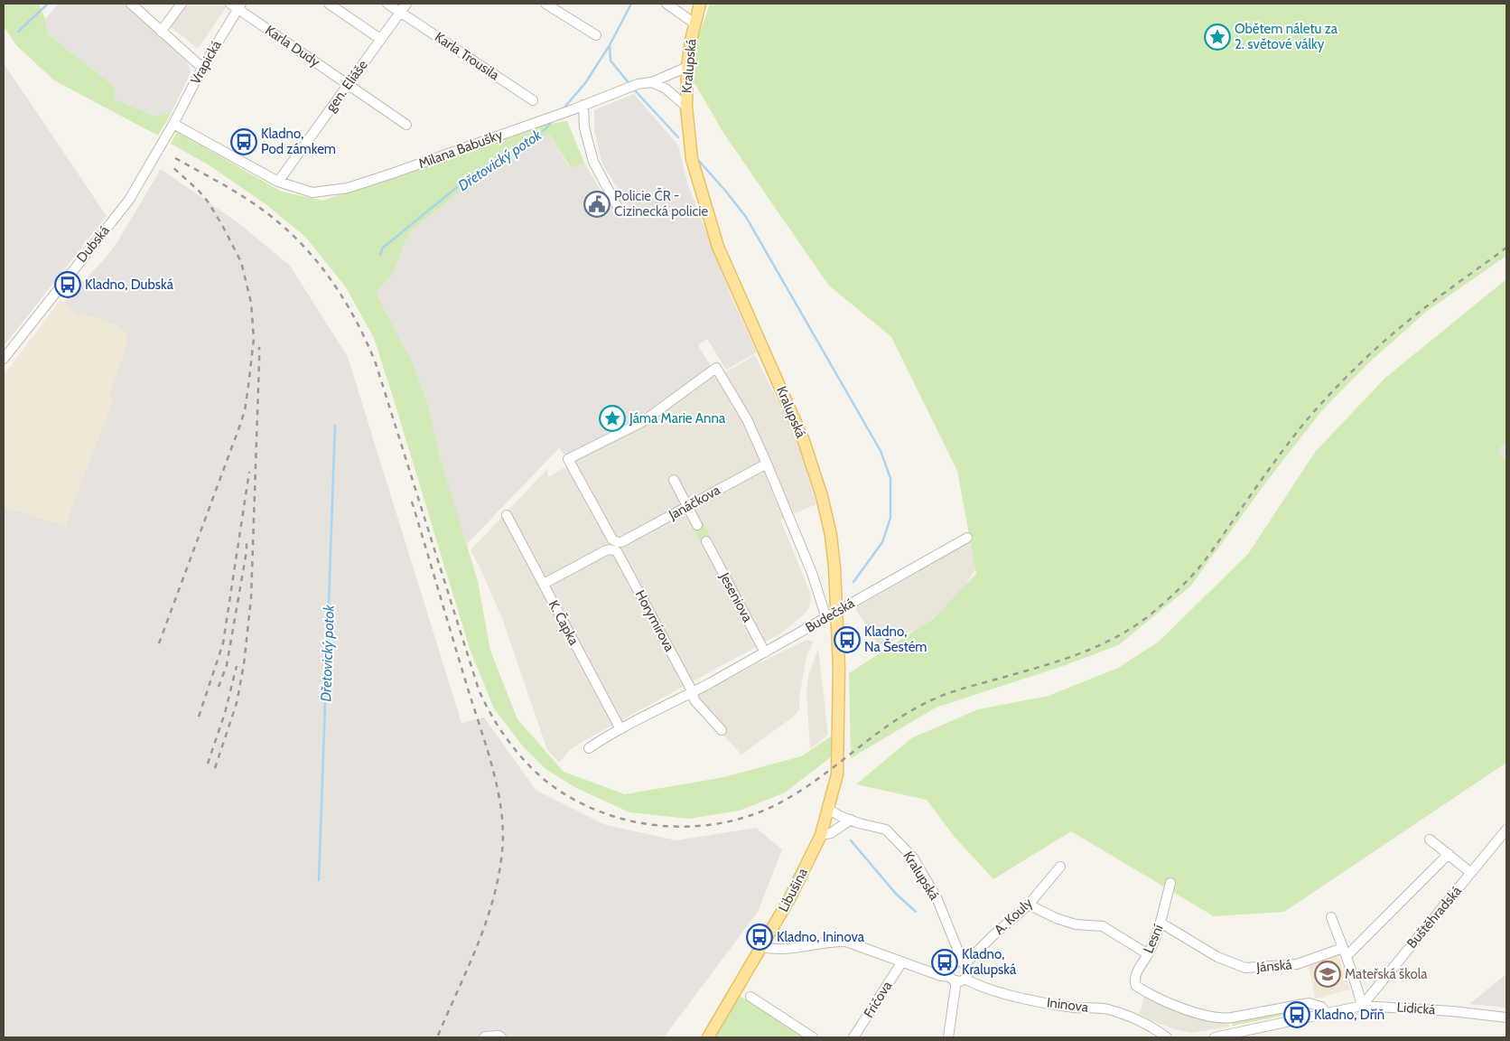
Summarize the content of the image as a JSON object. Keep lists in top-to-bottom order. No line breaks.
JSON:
{"streets":{"main road":["Kralupská","Libušina"],"street":["Karla Dudy","Karla Trousila","Vrapická","gen. Eliáše","Milana Babušky","Dubská","Janáčkova","Jeseniova","Budečská","Horymírova","K. Čapka","A. Kouly","Buštěhradská","Lesní","Jánská","Fričova","Ininova","Lidická"]},"crossings":[["Karla Dudy","Vrapická"],["Karla Dudy","gen. Eliáše"],["Karla Trousila","gen. Eliáše"],["Vrapická","Dubská"],["Kralupská","Milana Babušky"],["Kralupská","Budečská"],["Kralupská","Libušina"],["Kralupská","A. Kouly"],["Kralupská","Ininova"],["gen. Eliáše","Milana Babušky"],["Jeseniova","Budečská"],["Budečská","Horymírova"],["Budečská","K. Čapka"],["Horymírova","K. Čapka"],["Libušina","Ininova"],["A. Kouly","Ininova"],["Buštěhradská","Lidická"],["Lesní","Jánská"],["Lesní","Lidická"],["Fričova","Ininova"]],"water":["Dřetovický potok"],"places":{"place":["Obětem náletu za 2. světové války","Jáma Marie Anna"],"bus stop":["Kladno, Pod zámkem","Kladno, Dubská","Kladno, Na Šestém","Kladno, Ininova","Kladno, Kralupská","Kladno, Dříň"],"public building":["Policie ČR - Cizinecká policie"],"school or university":["Mateřská škola"]}}
